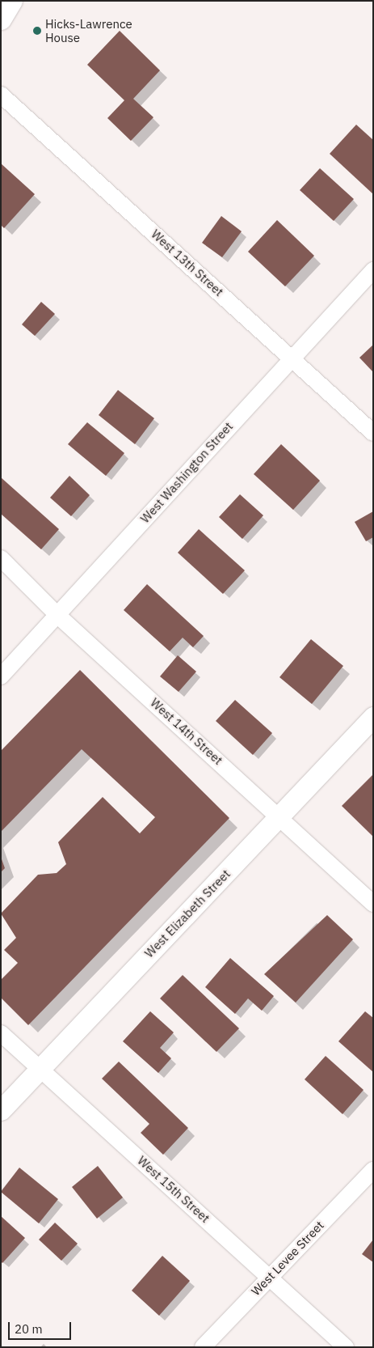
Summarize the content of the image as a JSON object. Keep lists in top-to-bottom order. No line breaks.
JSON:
{"streets":{"street":["West 13th Street","West Washington Street","West 14th Street","West Elizabeth Street","West 15th Street","West Levee Street"]},"crossings":[["West 13th Street","West Washington Street"],["West Washington Street","West 14th Street"],["West 14th Street","West Elizabeth Street"],["West Elizabeth Street","West 15th Street"],["West 15th Street","West Levee Street"]],"places":["Hicks-Lawrence House"],"scale_bar":"20 m"}
